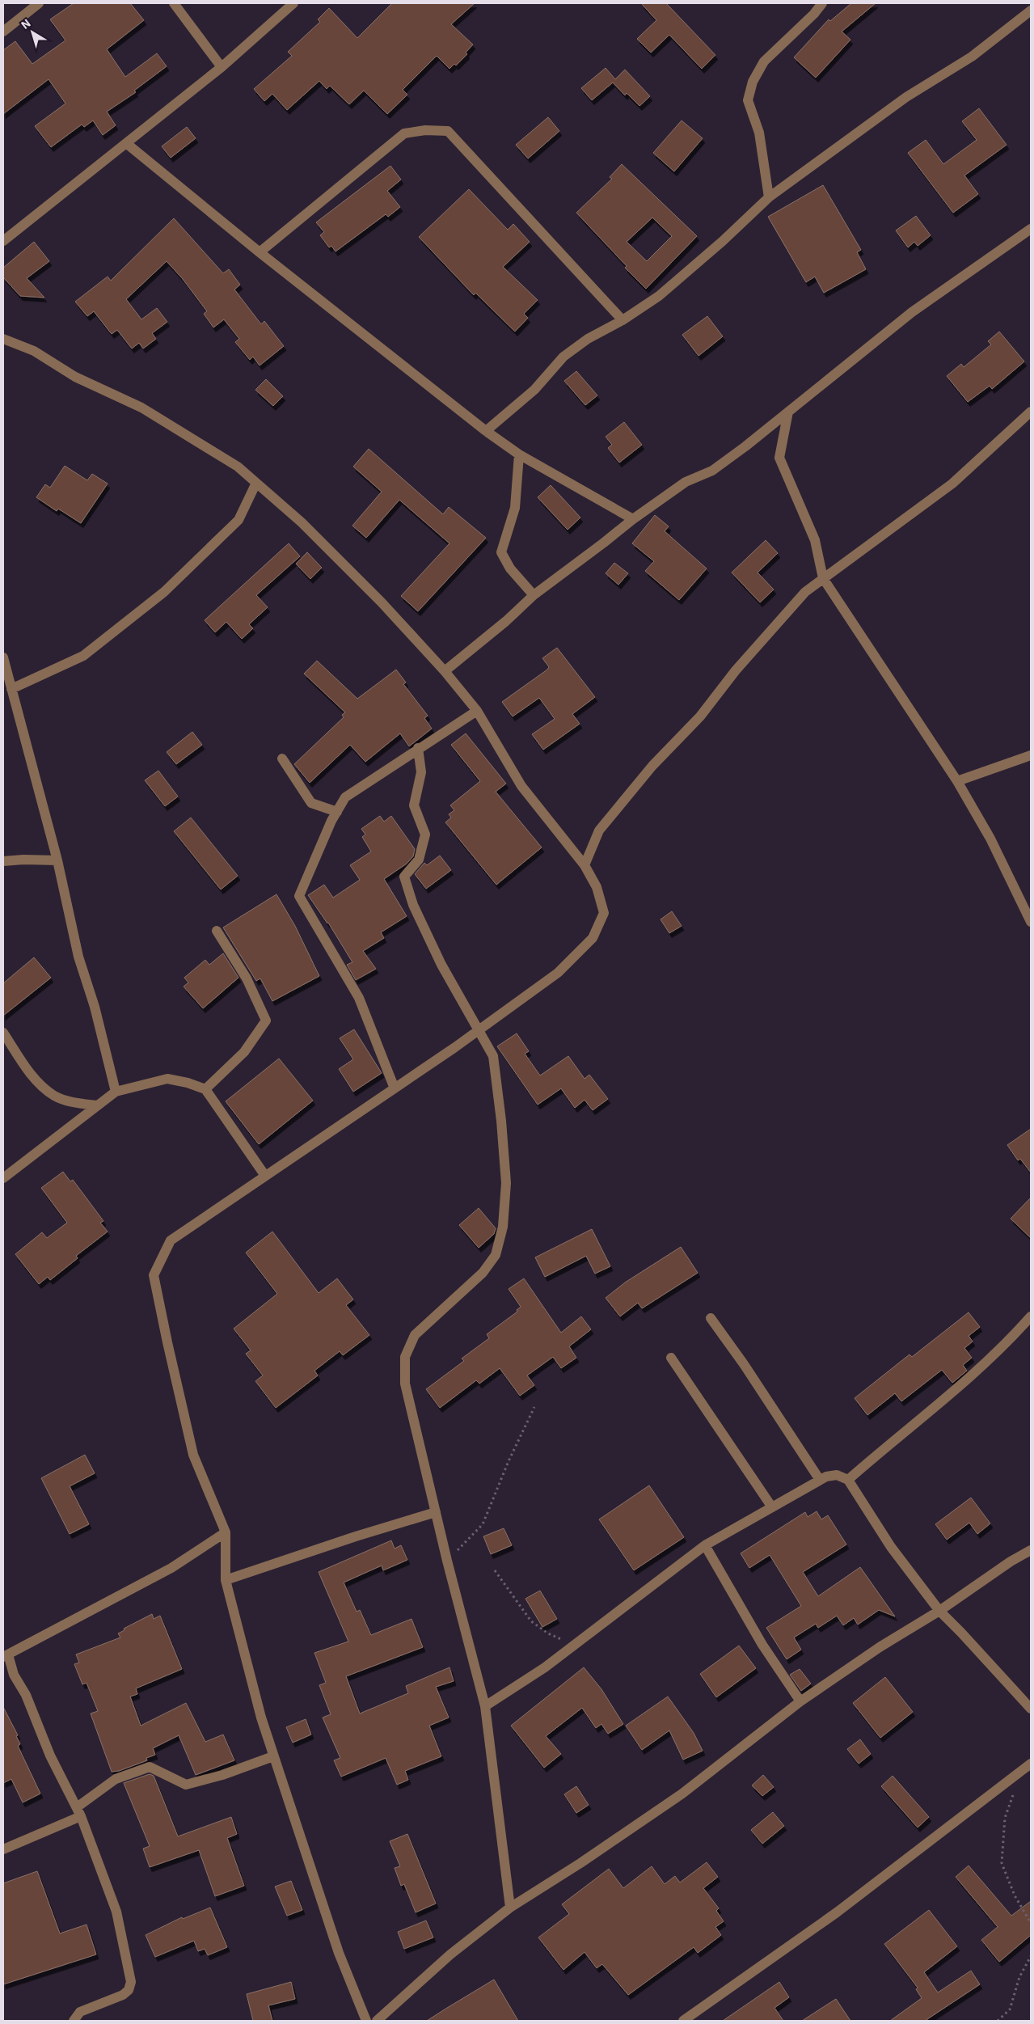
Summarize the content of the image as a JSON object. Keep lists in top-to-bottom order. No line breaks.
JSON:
{"north":"top left"}
